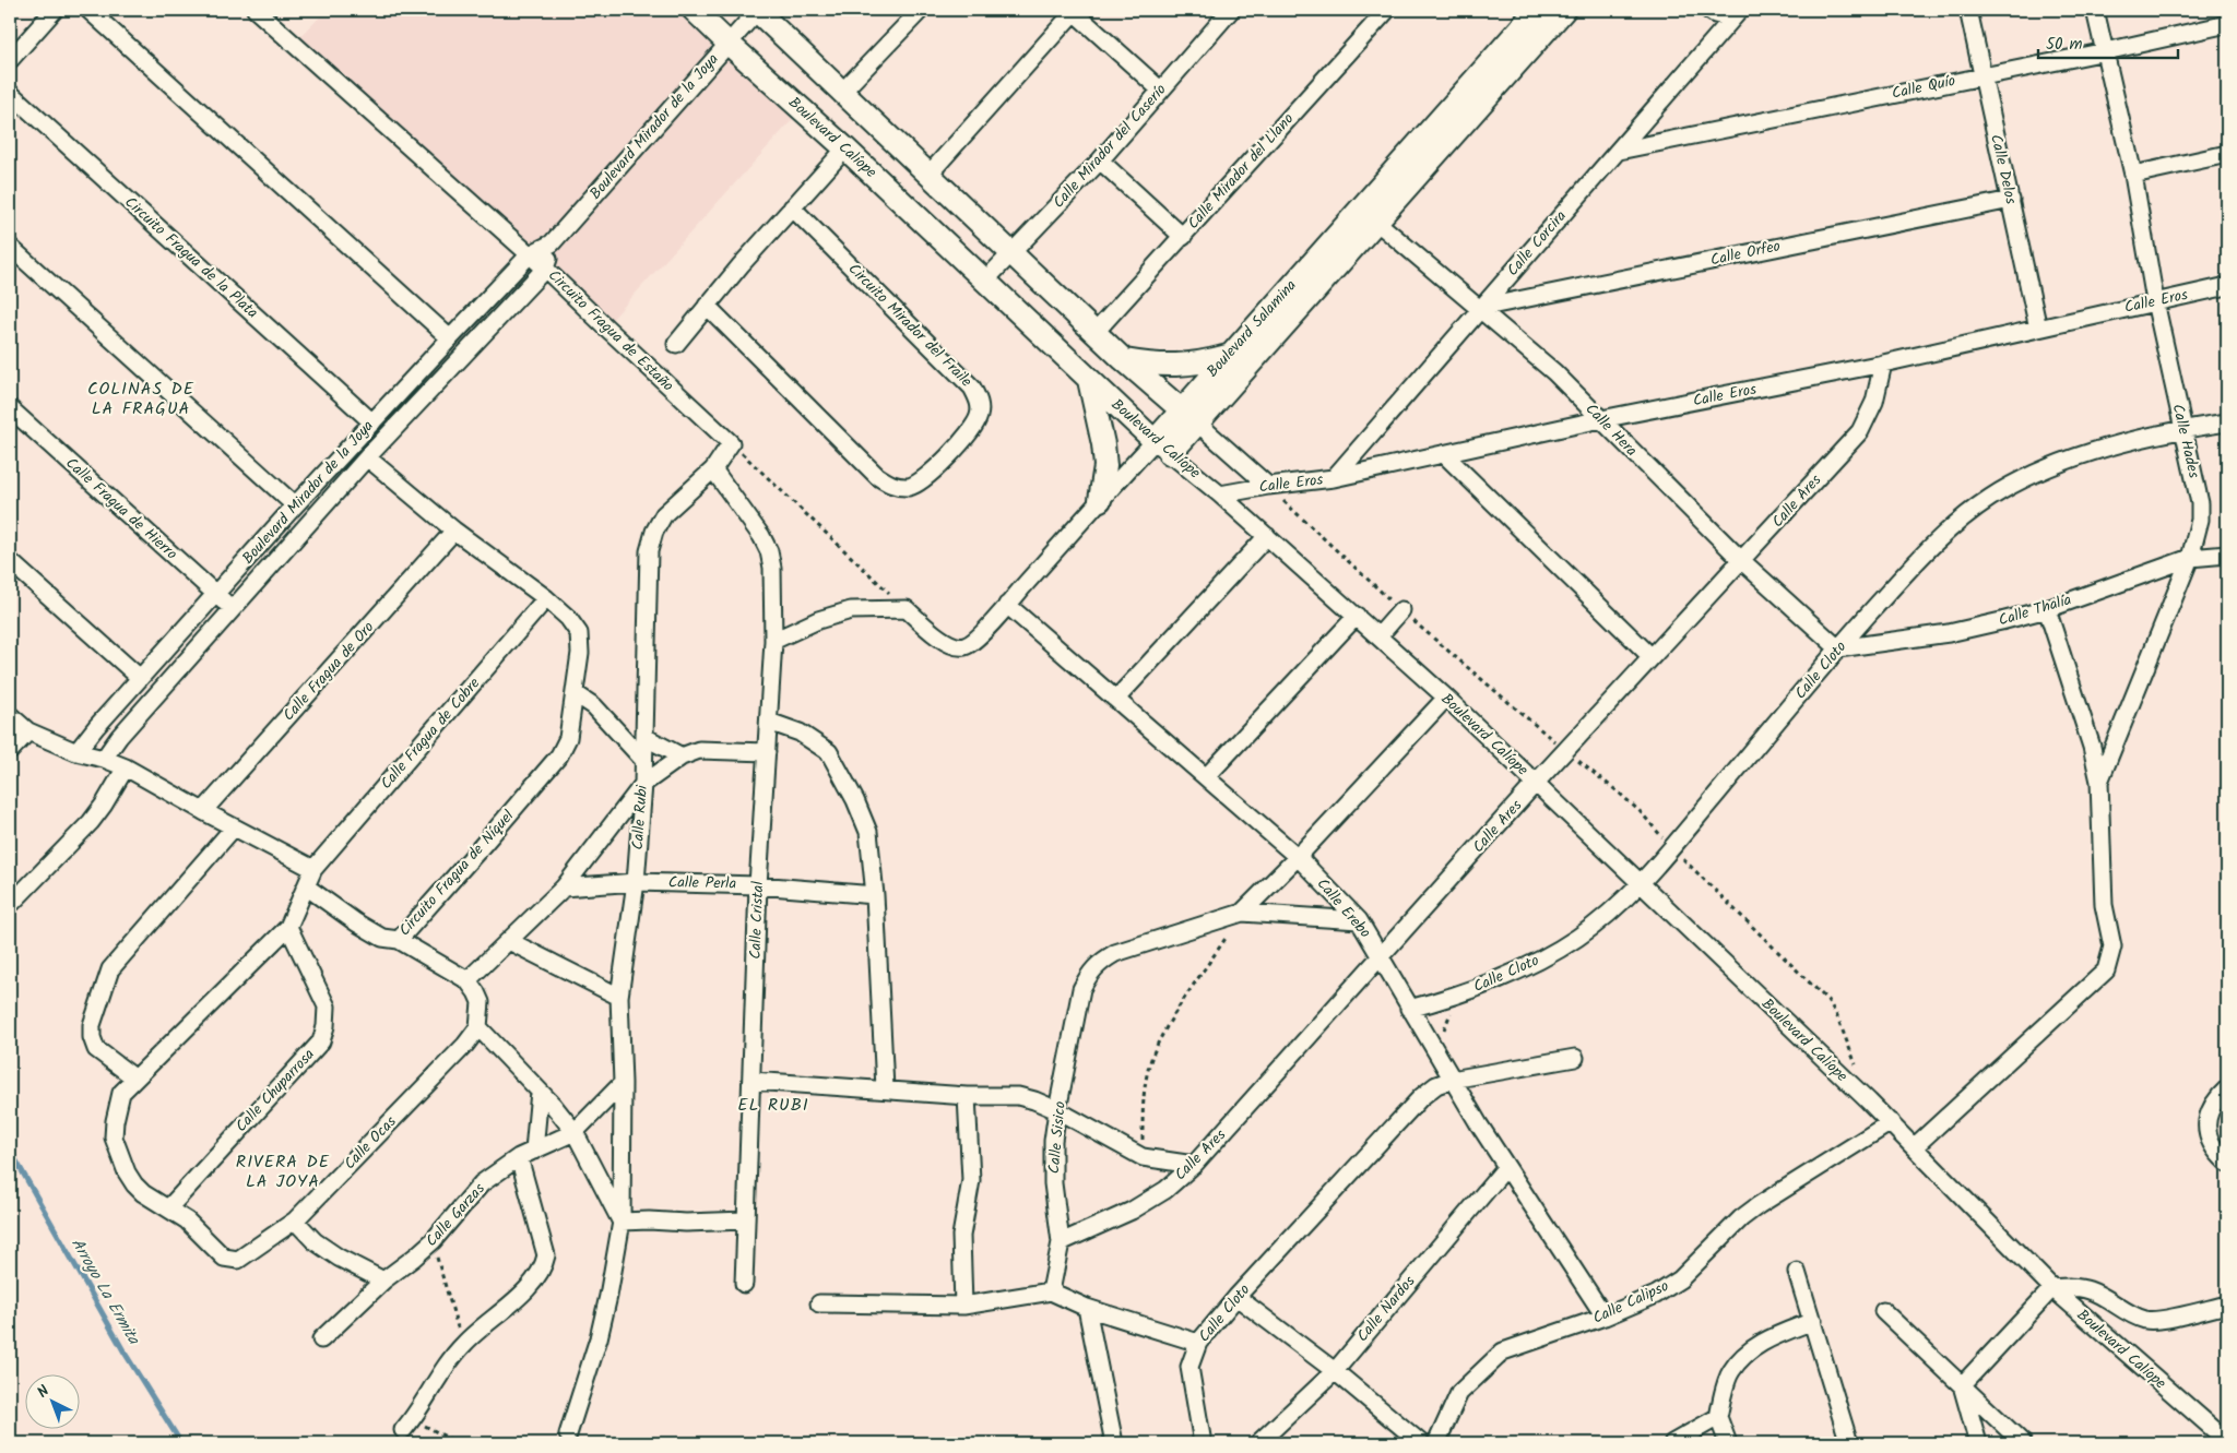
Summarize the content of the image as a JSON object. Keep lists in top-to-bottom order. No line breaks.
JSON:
{"streets":{"street":["Calle Quío","Boulevard Mirador de la Joya","Boulevard Calíope","Calle Mirador del Caserío","Calle Delos","Calle Mirador del Llano","Calle Corcira","Calle Orfeo","Circuito Fragua de la Plata","Calle Eros","Circuito Mirador del Fraile","Boulevard Salamina","Circuito Fragua de Estaño","Calle Hera","Calle Hades","Calle Ares","Calle Fragua de Hierro","Calle Thalía","Calle Cloto","Calle Fragua de Oro","Calle Fragua de Cobre","Calle Rubi","Circuito Fragua de Níquel","Calle Perla","Calle Erebo","Calle Cristal","Calle Chuparrosa","Calle Sisico","Calle Ocas","Calle Garzas","Calle Calipso","Calle Nardos"]},"crossings":[["Calle Quío","Calle Delos"],["Calle Quío","Calle Corcira"],["Calle Quío","Calle Hades"],["Boulevard Mirador de la Joya","Boulevard Calíope"],["Boulevard Mirador de la Joya","Circuito Fragua de la Plata"],["Boulevard Mirador de la Joya","Circuito Fragua de Estaño"],["Boulevard Mirador de la Joya","Calle Fragua de Hierro"],["Boulevard Mirador de la Joya","Circuito Fragua de Níquel"],["Boulevard Calíope","Calle Mirador del Caserío"],["Boulevard Calíope","Calle Eros"],["Boulevard Calíope","Boulevard Salamina"],["Boulevard Calíope","Calle Hades"],["Boulevard Calíope","Calle Ares"],["Boulevard Calíope","Calle Cloto"],["Boulevard Calíope","Calle Calipso"],["Calle Delos","Calle Orfeo"],["Calle Delos","Calle Eros"],["Calle Corcira","Calle Orfeo"],["Calle Corcira","Calle Eros"],["Calle Corcira","Calle Hera"],["Calle Orfeo","Calle Hera"],["Calle Eros","Calle Hera"],["Calle Eros","Calle Hades"],["Calle Eros","Calle Ares"],["Boulevard Salamina","Calle Hera"],["Boulevard Salamina","Calle Erebo"],["Circuito Fragua de Estaño","Calle Rubi"],["Calle Hera","Calle Ares"],["Calle Hera","Calle Thalía"],["Calle Hera","Calle Cloto"],["Calle Hades","Calle Thalía"],["Calle Hades","Calle Cloto"],["Calle Ares","Calle Erebo"],["Calle Ares","Calle Sisico"],["Calle Thalía","Calle Cloto"],["Calle Cloto","Calle Erebo"],["Calle Fragua de Oro","Circuito Fragua de Níquel"],["Calle Fragua de Cobre","Circuito Fragua de Níquel"],["Calle Rubi","Calle Perla"],["Calle Rubi","Calle Cristal"],["Calle Rubi","Calle Garzas"],["Calle Perla","Calle Cristal"],["Calle Erebo","Calle Calipso"],["Calle Erebo","Calle Nardos"],["Calle Chuparrosa","Calle Ocas"]],"districts":["COLINAS DE LA FRAGUA","EL RUBI","RIVERA DE LA JOYA"],"water":["Arroyo La Ermita"],"scale_bar":"50 m","north":"top left"}
